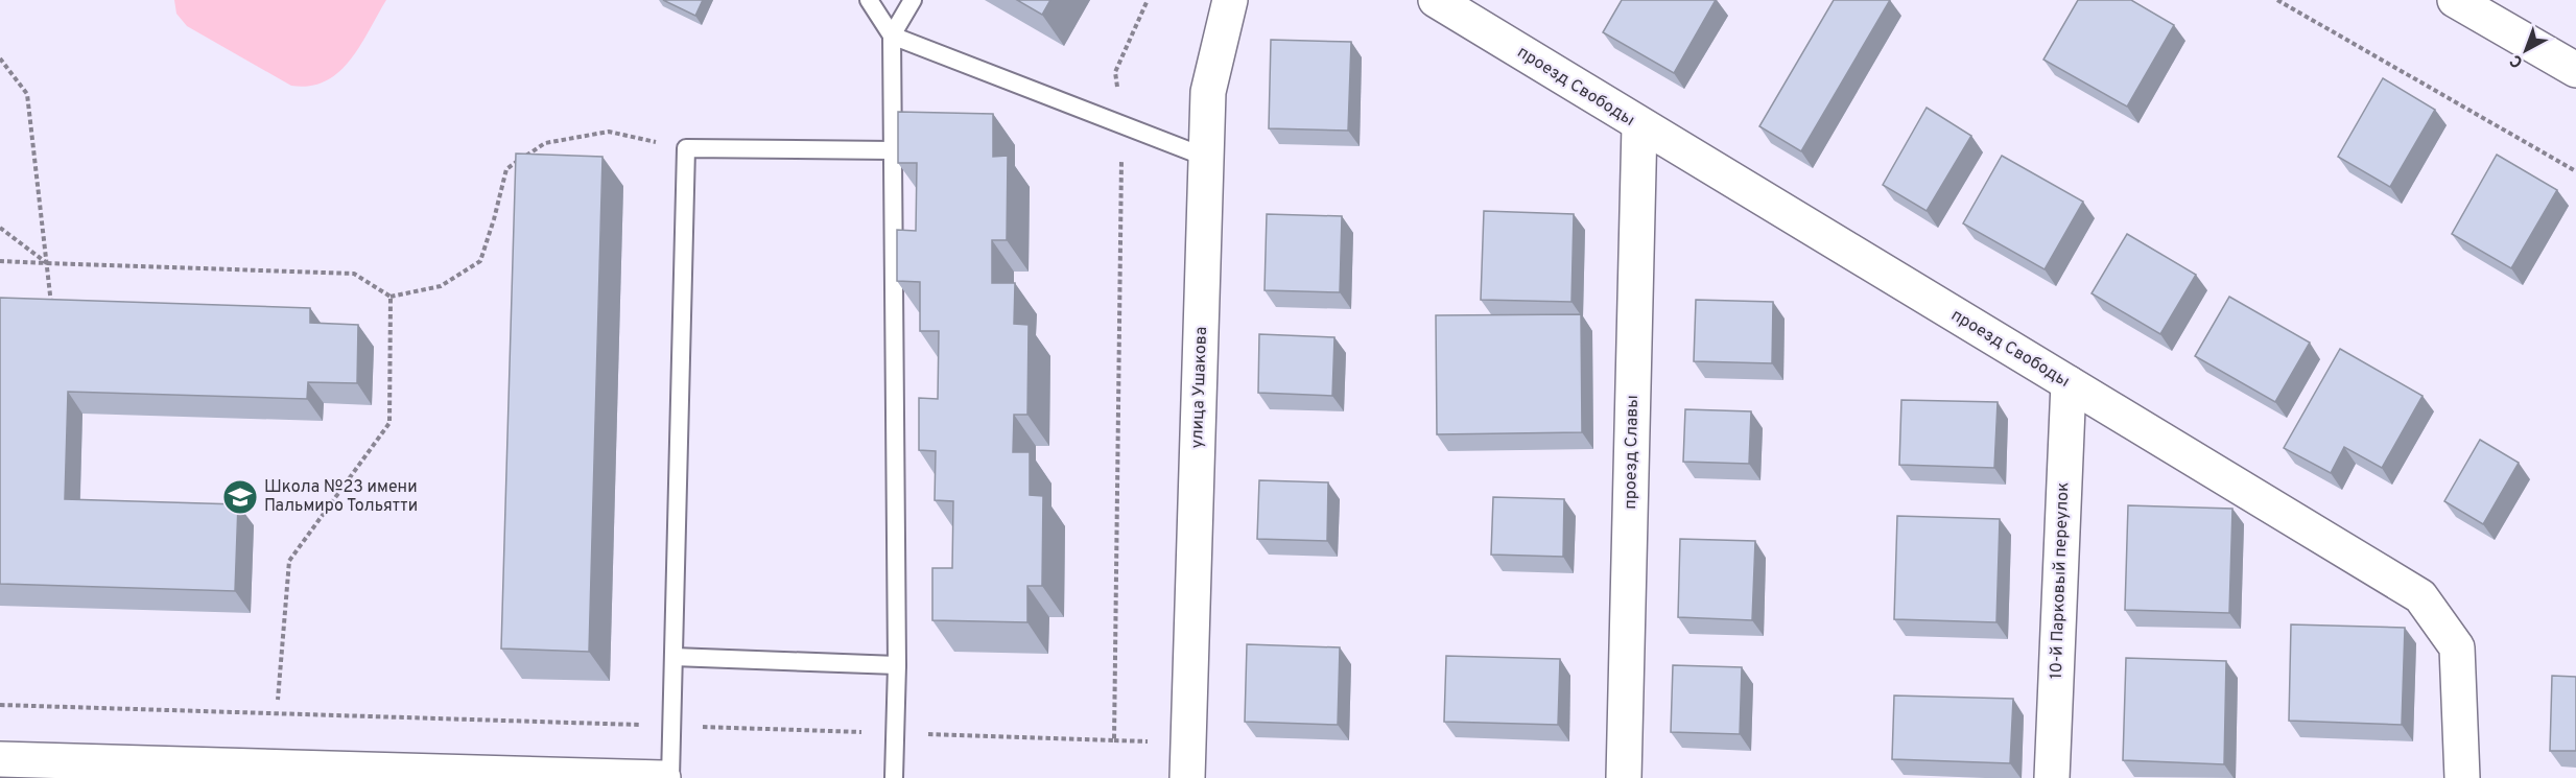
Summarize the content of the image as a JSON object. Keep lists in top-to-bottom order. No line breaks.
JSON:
{"streets":{"street":["проезд Свободы","улица Ушакова","проезд Славы","10-й Парковый переулок"]},"crossings":[["проезд Свободы","проезд Славы"],["проезд Свободы","10-й Парковый переулок"]],"places":{"school or university":["Школа №23 имени Пальмиро Тольятти"]},"north":"bottom left"}
